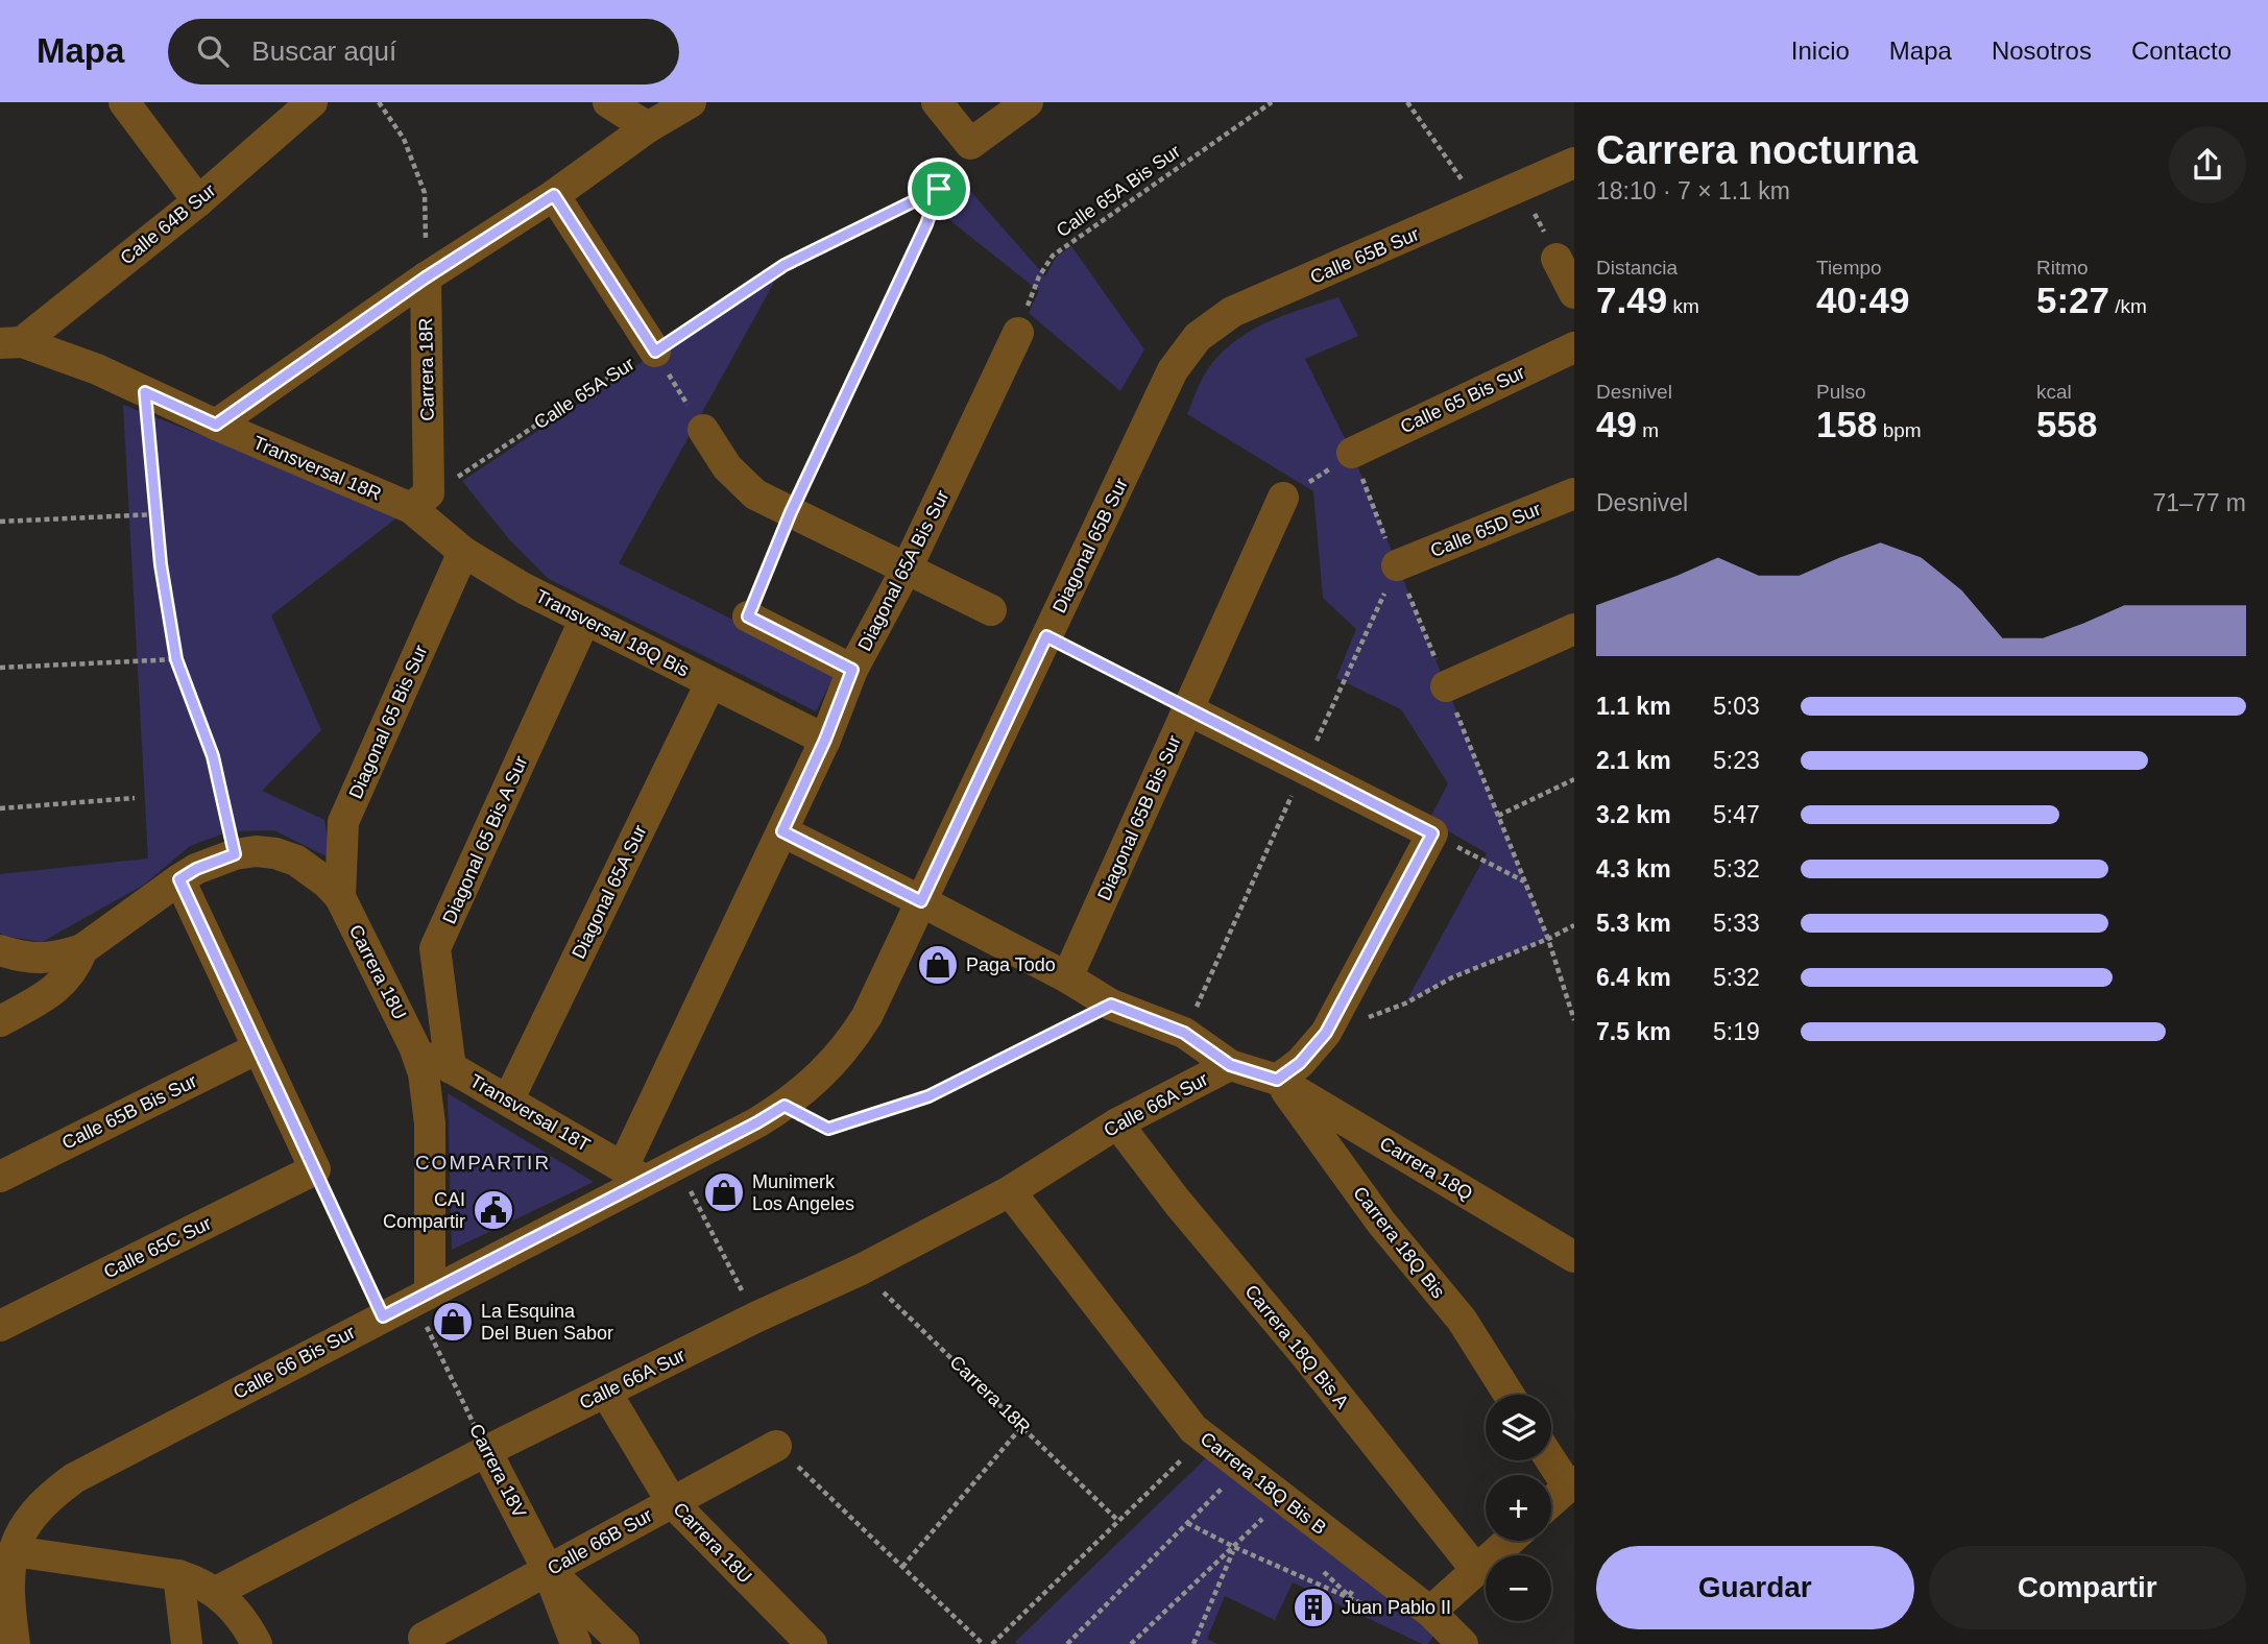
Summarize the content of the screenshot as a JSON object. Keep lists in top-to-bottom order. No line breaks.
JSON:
{"streets":{"street":["Calle 64B Sur","Calle 65B Sur","Carrera 18R","Calle 65 Bis Sur","Transversal 18R","Calle 65D Sur","Diagonal 65B Sur","Diagonal 65A Bis Sur","Transversal 18Q Bis","Diagonal 65 Bis Sur","Diagonal 65B Bis Sur","Diagonal 65 Bis A Sur","Diagonal 65A Sur","Carrera 18U","Calle 66A Sur","Calle 65B Bis Sur","Transversal 18T","Carrera 18Q","Carrera 18Q Bis","Calle 65C Sur","Carrera 18Q Bis A","Calle 66 Bis Sur","Carrera 18V","Carrera 18Q Bis B","Calle 66B Sur"],"path":["Calle 65A Bis Sur","Calle 65A Sur"]},"crossings":[["Calle 65A Bis Sur","Diagonal 65A Bis Sur"],["Calle 64B Sur","Transversal 18R"],["Calle 65B Sur","Diagonal 65B Sur"],["Carrera 18R","Calle 65A Sur"],["Carrera 18R","Transversal 18R"],["Carrera 18R","Transversal 18Q Bis"],["Carrera 18R","Calle 66A Sur"],["Calle 65A Sur","Transversal 18R"],["Calle 65A Sur","Transversal 18Q Bis"],["Transversal 18R","Transversal 18Q Bis"],["Diagonal 65B Sur","Carrera 18Q"],["Diagonal 65B Sur","Calle 66 Bis Sur"],["Diagonal 65A Bis Sur","Transversal 18Q Bis"],["Diagonal 65A Bis Sur","Transversal 18T"],["Diagonal 65A Bis Sur","Carrera 18Q"],["Diagonal 65A Bis Sur","Calle 66 Bis Sur"],["Transversal 18Q Bis","Diagonal 65 Bis Sur"],["Transversal 18Q Bis","Diagonal 65 Bis A Sur"],["Transversal 18Q Bis","Diagonal 65A Sur"],["Diagonal 65 Bis Sur","Carrera 18U"],["Diagonal 65B Bis Sur","Carrera 18Q"],["Diagonal 65 Bis A Sur","Transversal 18T"],["Diagonal 65A Sur","Transversal 18T"],["Carrera 18U","Calle 66A Sur"],["Carrera 18U","Transversal 18T"],["Carrera 18U","Calle 66B Sur"],["Calle 66A Sur","Carrera 18Q"],["Calle 66A Sur","Carrera 18Q Bis A"],["Calle 66A Sur","Carrera 18V"],["Calle 66A Sur","Carrera 18Q Bis B"],["Transversal 18T","Calle 66 Bis Sur"],["Carrera 18Q","Carrera 18Q Bis"],["Calle 66 Bis Sur","Carrera 18V"],["Carrera 18V","Calle 66B Sur"]],"districts":["COMPARTIR"],"places":{"shop":["Paga Todo","Munimerk Los Angeles","La Esquina Del Buen Sabor"],"public building":["CAI Compartir"],"building":["Juan Pablo II"]},"page":{"header":"Mapa","search":"Buscar aquí","nav":["Inicio","Mapa","Nosotros","Contacto"],"heading":["Carrera nocturna","18:10 · 7 × 1.1 km"],"stats":[["Distancia","7.49 km"],["Tiempo","40:49"],["Ritmo","5:27 /km"],["Desnivel","49 m"],["Pulso","158 bpm"],["kcal","558"]],"chart":["Desnivel","71–77 m"],"list":[{"name":"1.1 km","note":"5:03"},{"name":"2.1 km","note":"5:23"},{"name":"3.2 km","note":"5:47"},{"name":"4.3 km","note":"5:32"},{"name":"5.3 km","note":"5:33"},{"name":"6.4 km","note":"5:32"},{"name":"7.5 km","note":"5:19"}],"map_buttons":["+","−"],"buttons":["Guardar","Compartir"]}}
